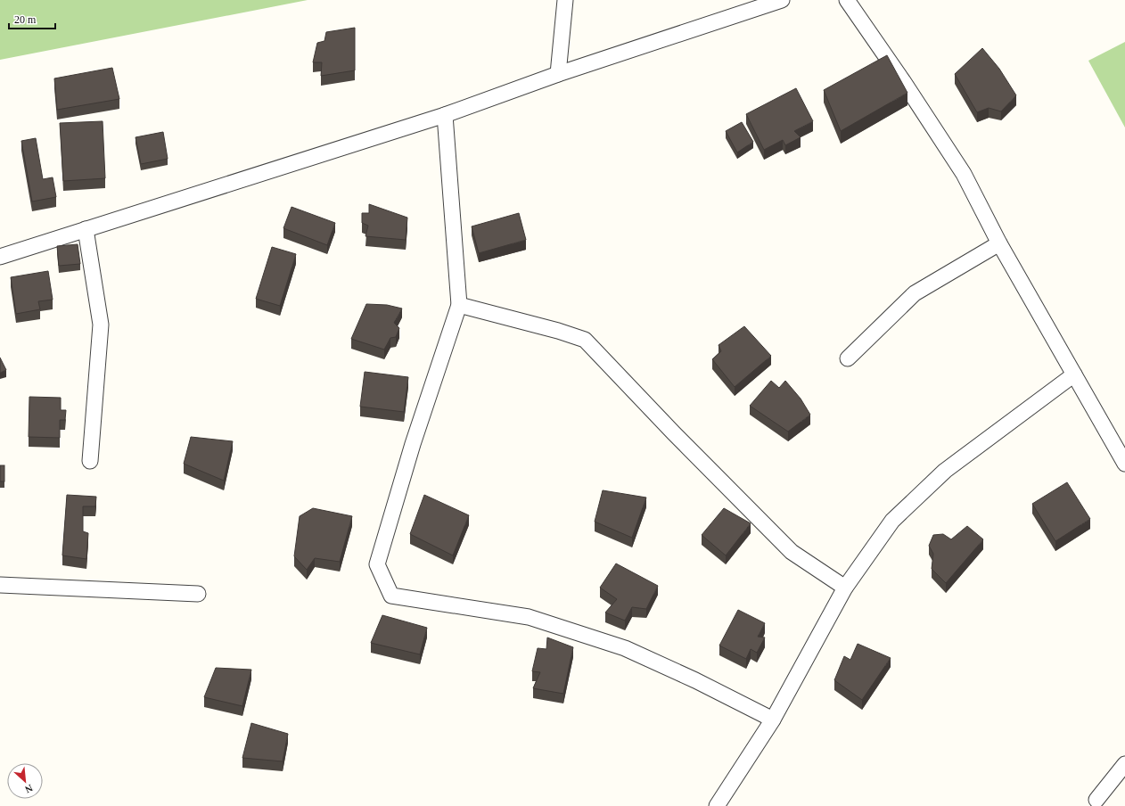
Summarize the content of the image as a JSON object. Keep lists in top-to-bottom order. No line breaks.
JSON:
{"scale_bar":"20 m","north":"bottom right"}
